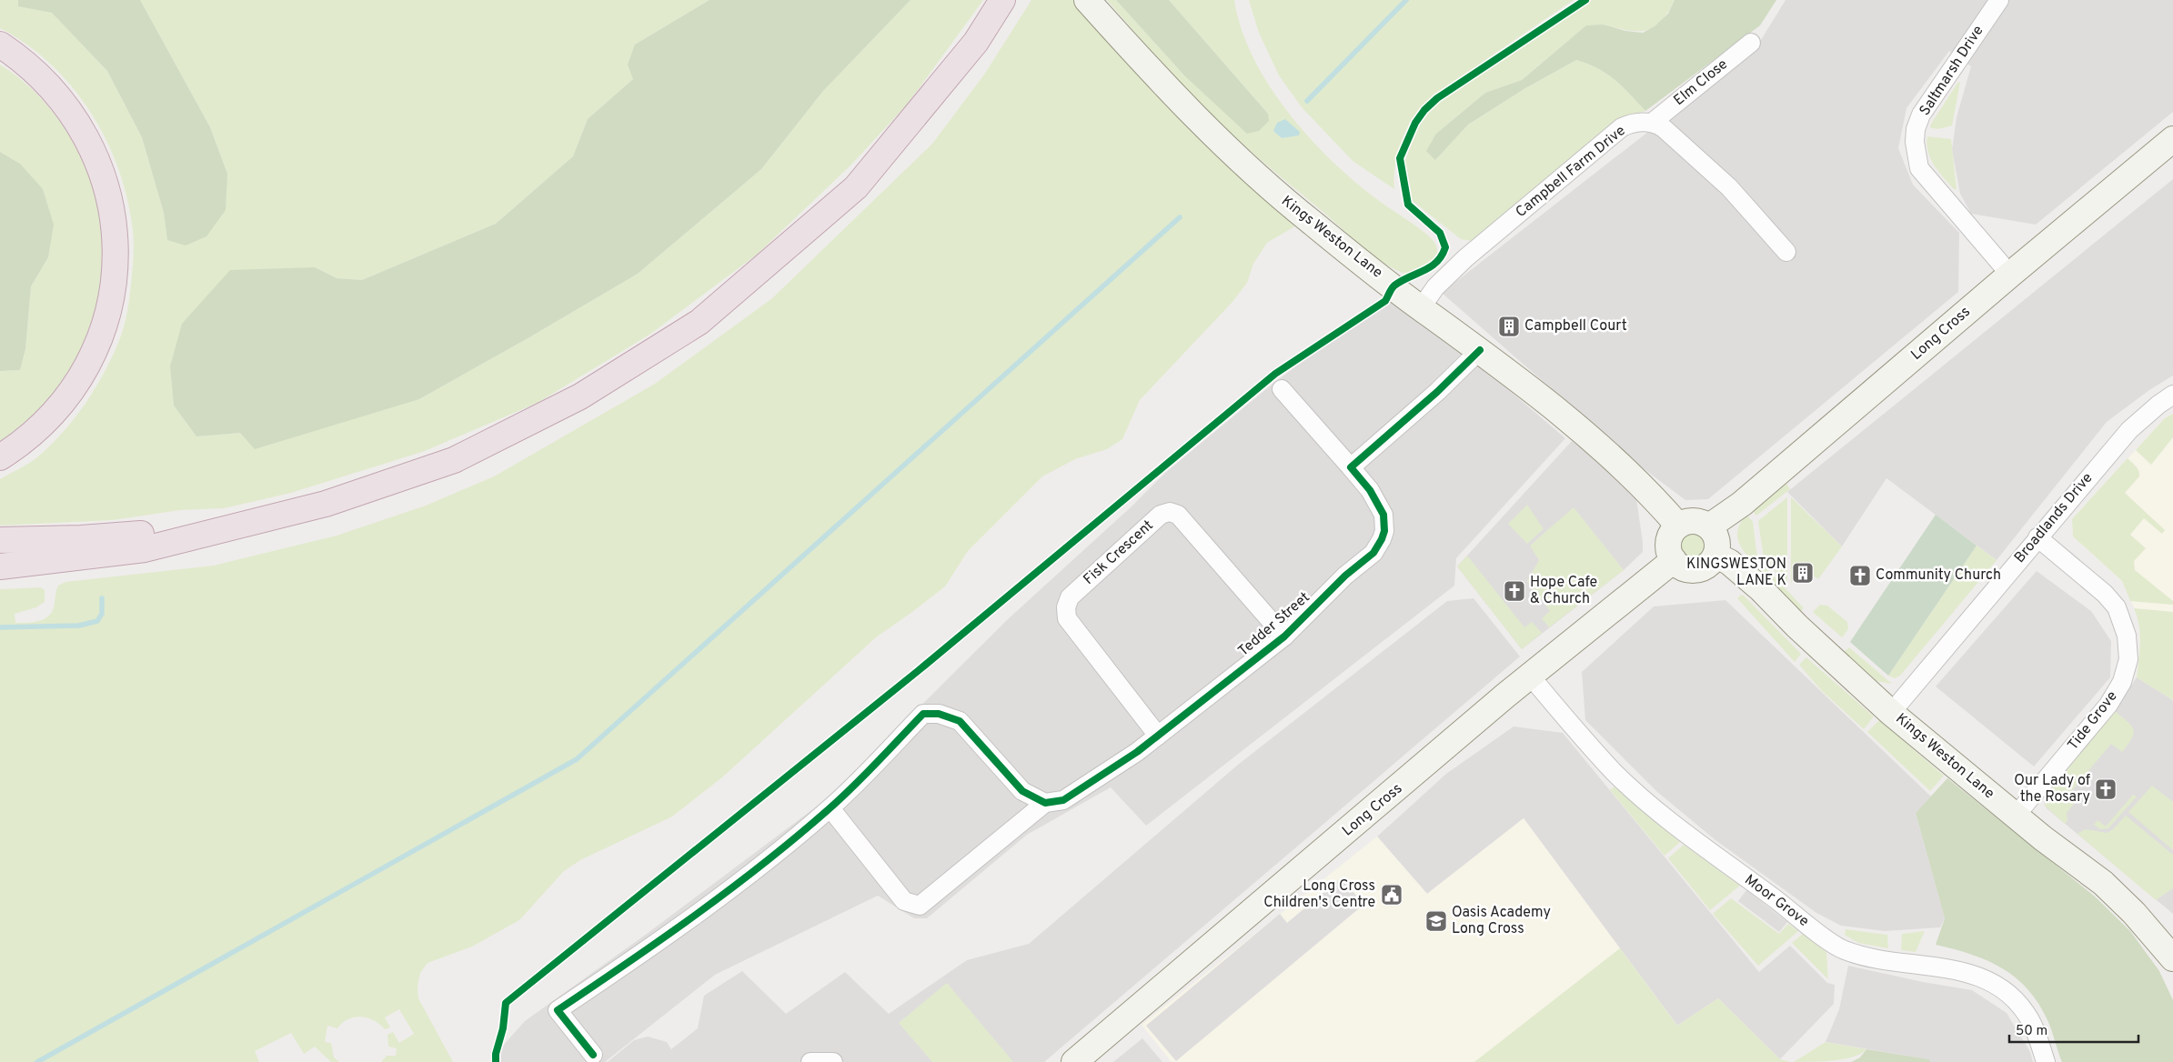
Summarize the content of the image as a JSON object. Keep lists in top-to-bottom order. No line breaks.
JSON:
{"streets":{"street":["Saltmarsh Drive","Elm Close","Campbell Farm Drive","Kings Weston Lane","Long Cross","Broadlands Drive","Fisk Crescent","Tedder Street","Tide Grove","Moor Grove"]},"crossings":[["Saltmarsh Drive","Long Cross"],["Elm Close","Campbell Farm Drive"],["Campbell Farm Drive","Kings Weston Lane"],["Kings Weston Lane","Long Cross"],["Kings Weston Lane","Broadlands Drive"],["Kings Weston Lane","Tide Grove"],["Long Cross","Moor Grove"],["Broadlands Drive","Tide Grove"],["Fisk Crescent","Tedder Street"]],"places":{"building":["Campbell Court","KINGSWESTON LANE K"],"church":["Community Church","Hope Cafe & Church","Our Lady of the Rosary"],"public building":["Long Cross Children's Centre"],"school or university":["Oasis Academy Long Cross"]},"scale_bar":"50 m"}
